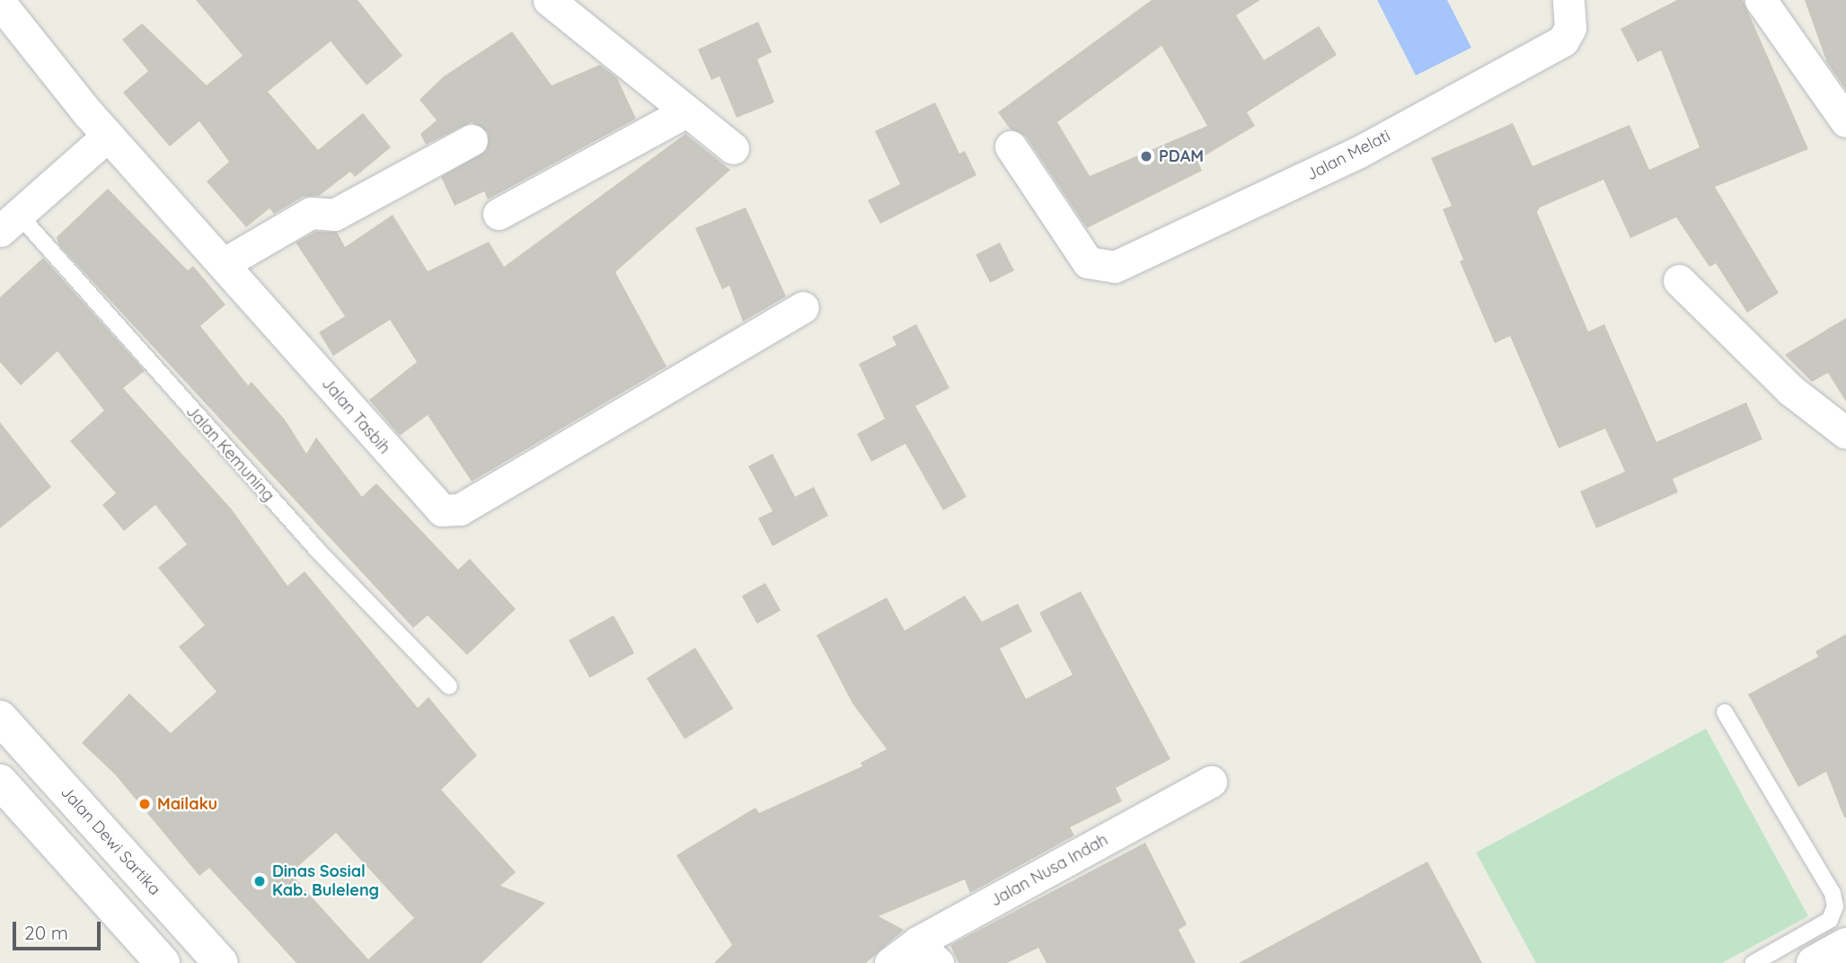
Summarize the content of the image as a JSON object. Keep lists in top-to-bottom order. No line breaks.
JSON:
{"streets":{"street":["Jalan Melati","Jalan Tasbih","Jalan Dewi Sartika","Jalan Nusa Indah"],"lane":["Jalan Kemuning"]},"places":["PDAM","Mailaku","Dinas Sosial Kab. Buleleng"],"scale_bar":"20 m"}
